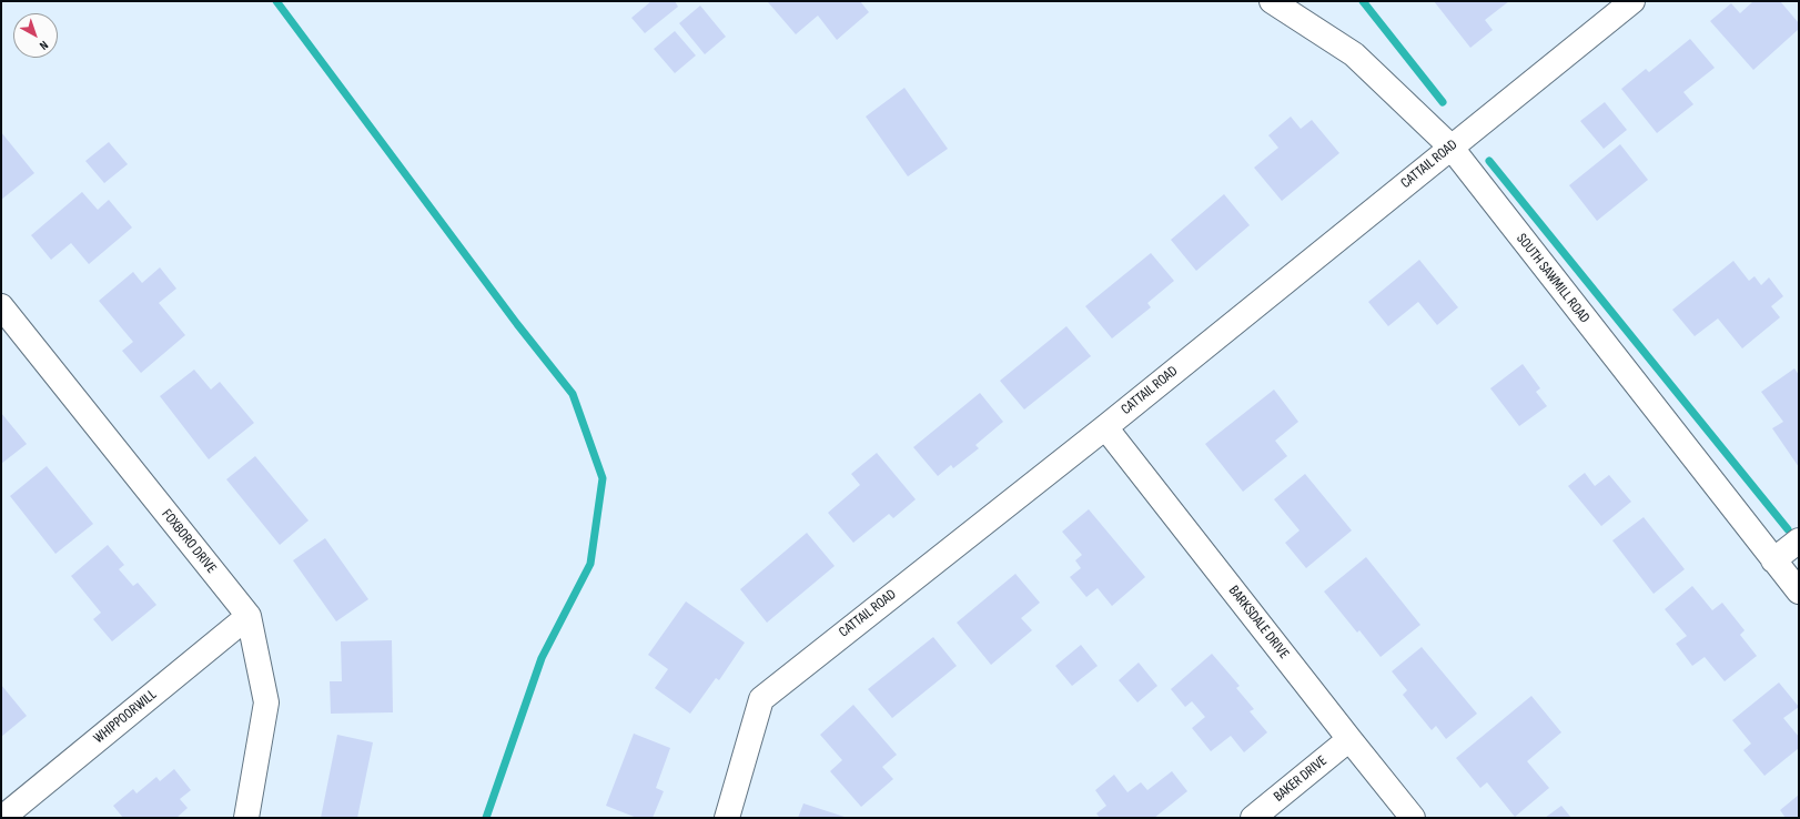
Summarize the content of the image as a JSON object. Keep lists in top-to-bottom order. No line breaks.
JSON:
{"streets":{"street":["CATTAIL ROAD","SOUTH SAWMILL ROAD","FOXBORO DRIVE","BARKSDALE DRIVE","WHIPPOORWILL","BAKER DRIVE"]},"crossings":[["CATTAIL ROAD","SOUTH SAWMILL ROAD"],["CATTAIL ROAD","BARKSDALE DRIVE"],["FOXBORO DRIVE","WHIPPOORWILL"],["BARKSDALE DRIVE","BAKER DRIVE"]],"north":"bottom right"}
